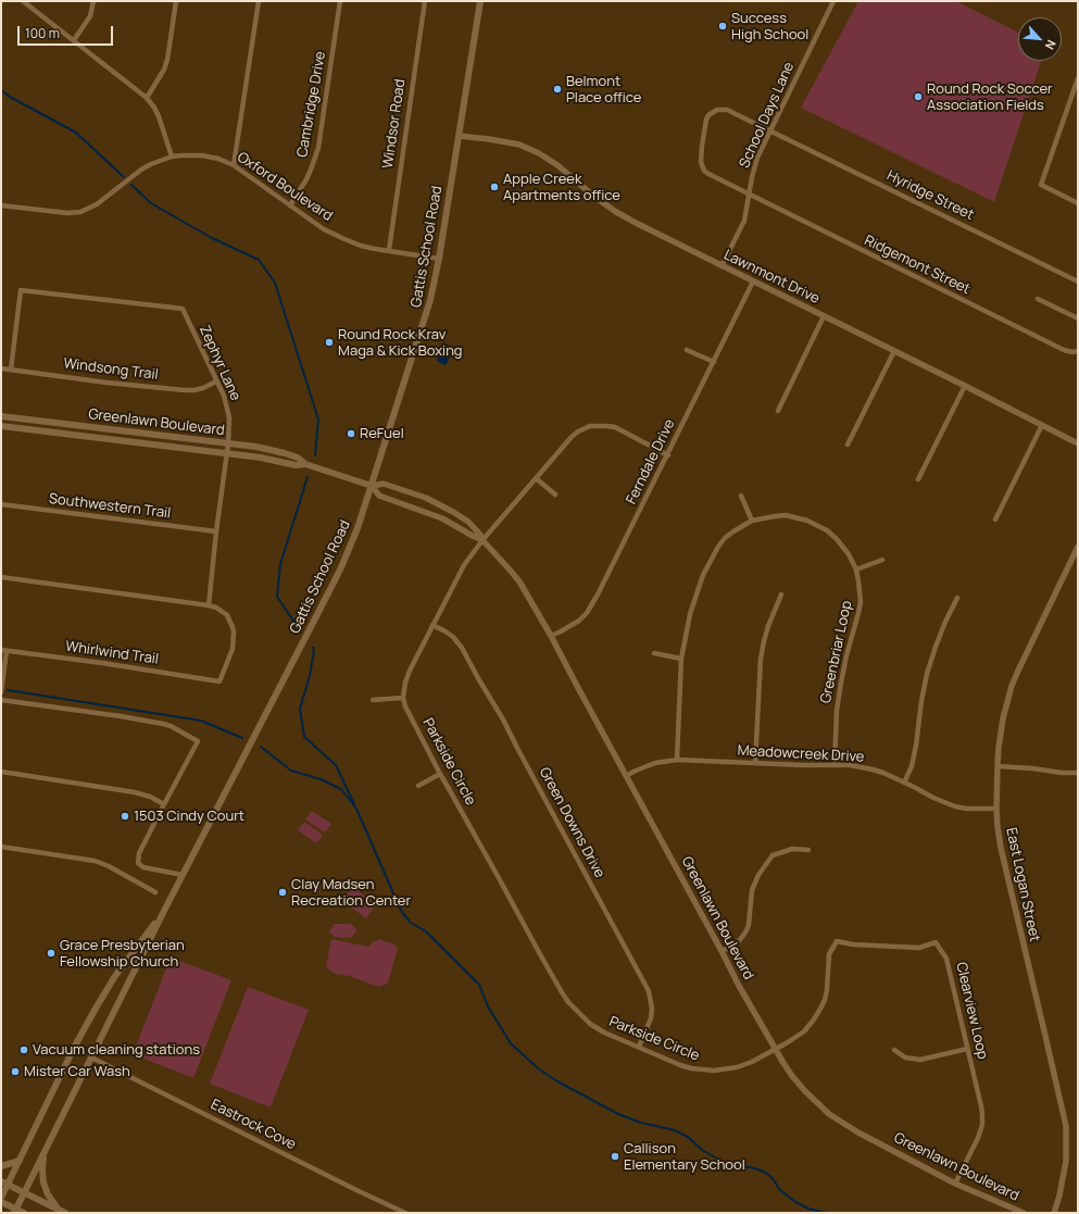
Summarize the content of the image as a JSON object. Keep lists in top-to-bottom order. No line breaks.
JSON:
{"streets":{"main road":["Gattis School Road","Greenlawn Boulevard"],"street":["Cambridge Drive","School Days Lane","Windsor Road","Oxford Boulevard","Hyridge Street","Ridgemont Street","Lawnmont Drive","Zephyr Lane","Windsong Trail","Ferndale Drive","Southwestern Trail","Greenbriar Loop","Whirlwind Trail","Meadowcreek Drive","Parkside Circle","Green Downs Drive","East Logan Street","Clearview Loop","Eastrock Cove"]},"crossings":[["Cambridge Drive","Oxford Boulevard"],["School Days Lane","Hyridge Street"],["School Days Lane","Ridgemont Street"],["School Days Lane","Lawnmont Drive"],["Windsor Road","Oxford Boulevard"],["Oxford Boulevard","Gattis School Road"],["Hyridge Street","Ridgemont Street"],["Gattis School Road","Lawnmont Drive"],["Gattis School Road","Greenlawn Boulevard"],["Gattis School Road","Eastrock Cove"],["Lawnmont Drive","Ferndale Drive"],["Zephyr Lane","Windsong Trail"],["Zephyr Lane","Greenlawn Boulevard"],["Zephyr Lane","Southwestern Trail"],["Zephyr Lane","Whirlwind Trail"],["Greenlawn Boulevard","Ferndale Drive"],["Greenlawn Boulevard","Meadowcreek Drive"],["Greenlawn Boulevard","Parkside Circle"],["Greenlawn Boulevard","Clearview Loop"],["Greenbriar Loop","Meadowcreek Drive"],["Meadowcreek Drive","East Logan Street"],["Parkside Circle","Green Downs Drive"],["Parkside Circle","Clearview Loop"]],"places":["Success High School","Belmont Place office","Round Rock Soccer Association Fields","Apple Creek Apartments office","Round Rock Krav Maga & Kick Boxing","ReFuel","1503 Cindy Court","Clay Madsen Recreation Center","Grace Presbyterian Fellowship Church","Vacuum cleaning stations","Mister Car Wash","Callison Elementary School"],"scale_bar":"100 m","north":"bottom right"}
